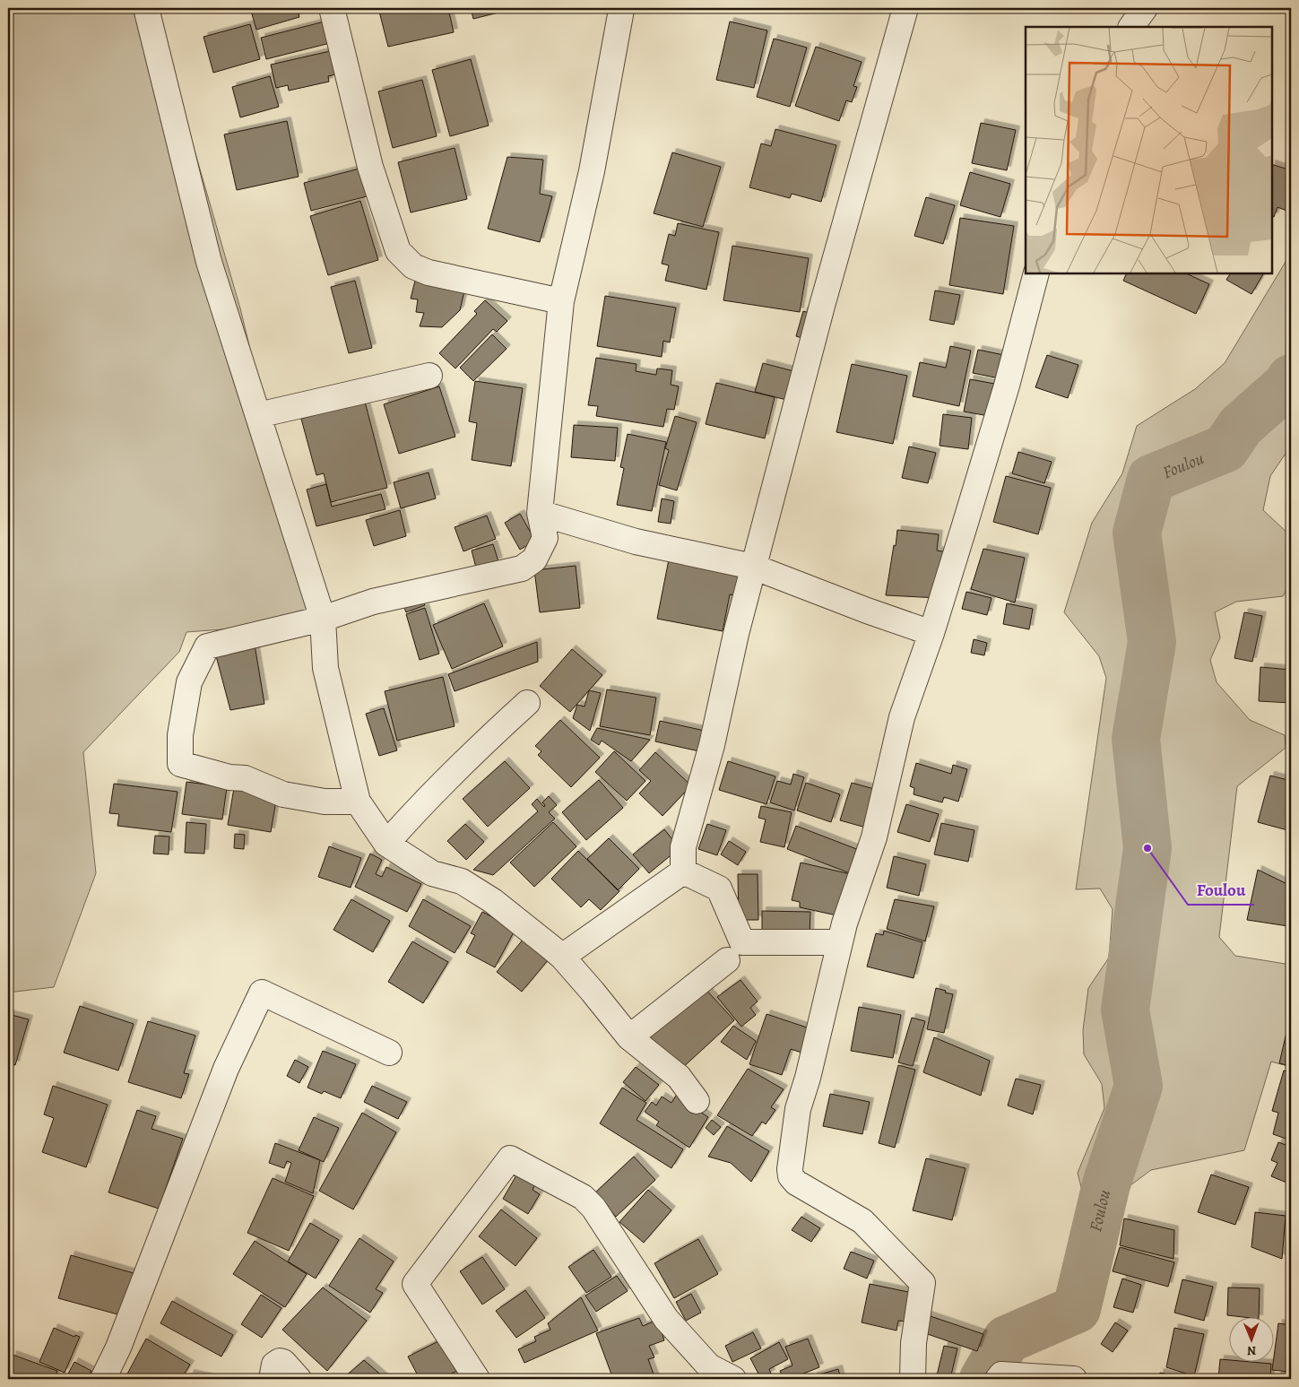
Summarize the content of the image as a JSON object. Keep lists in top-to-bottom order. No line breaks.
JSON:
{"water":["Foulou"],"places":["Foulou"],"north":"bottom"}
